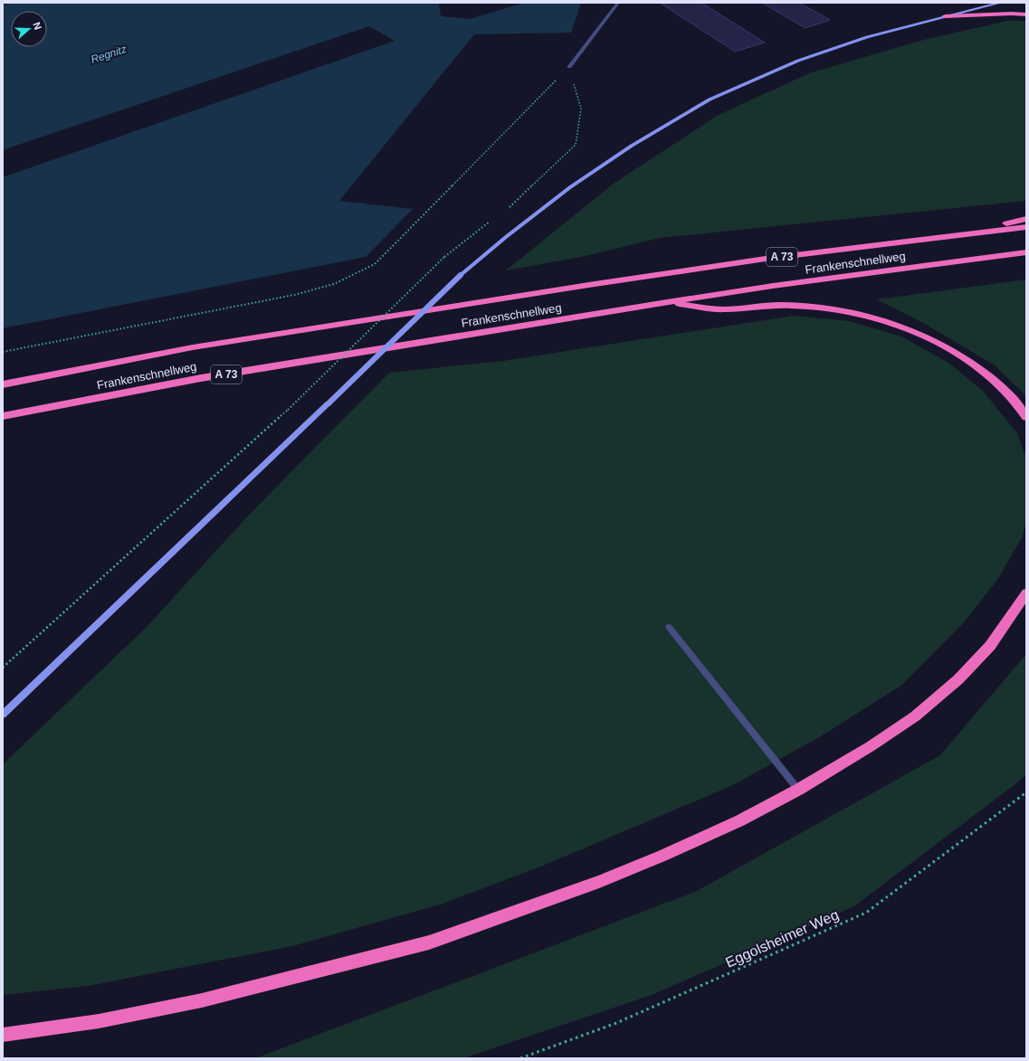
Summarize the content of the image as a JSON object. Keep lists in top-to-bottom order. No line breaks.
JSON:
{"streets":{"highway":["A 73","Frankenschnellweg"],"path":["Eggolsheimer Weg"]},"water":["Regnitz"],"north":"right"}
